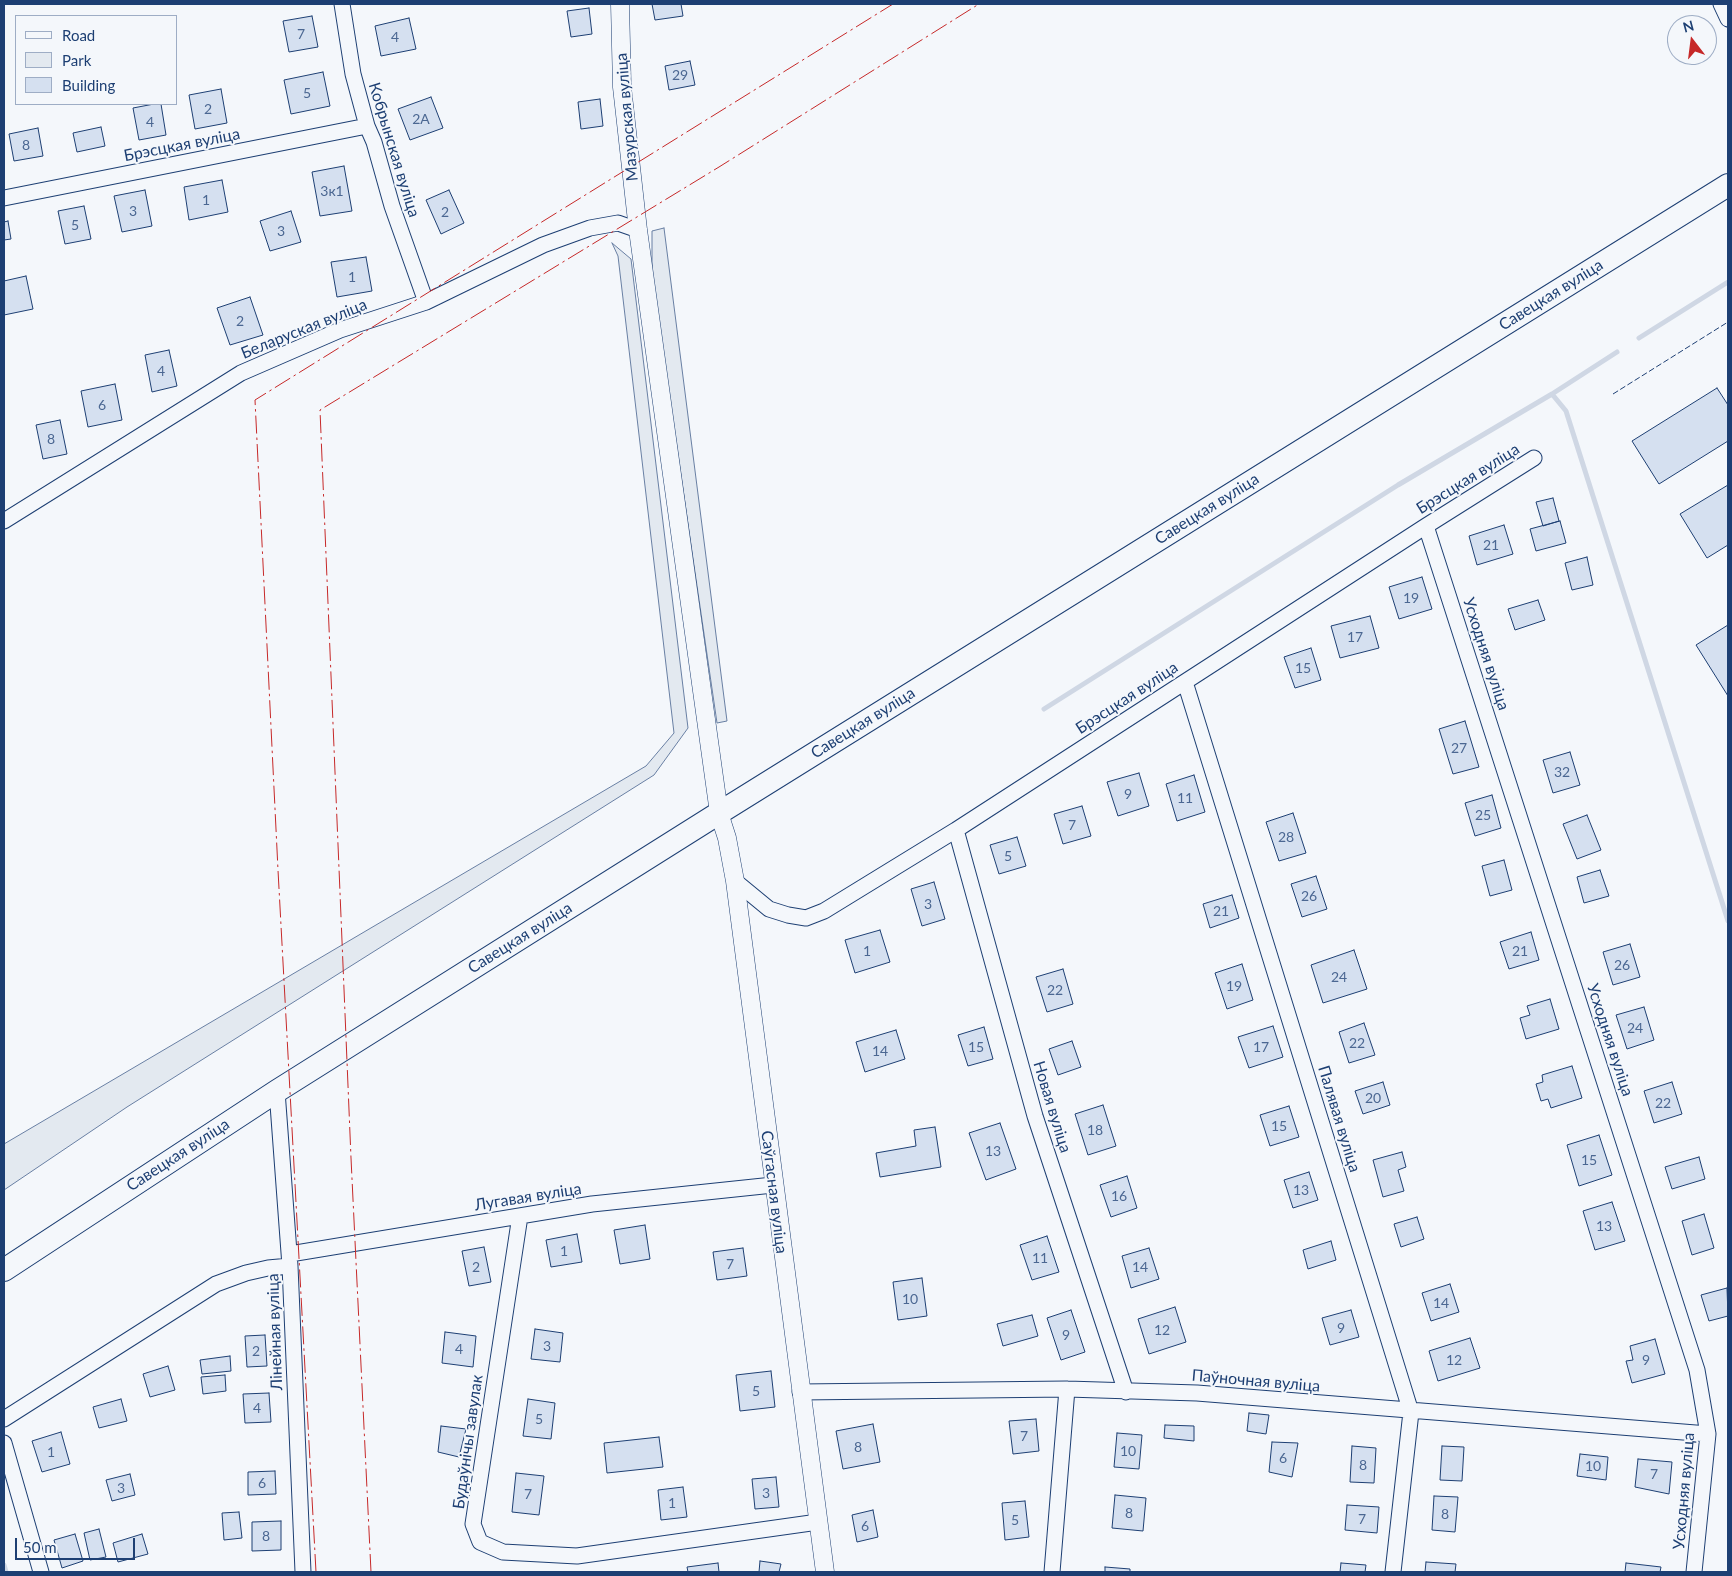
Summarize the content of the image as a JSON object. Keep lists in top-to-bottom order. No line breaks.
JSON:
{"streets":{"main road":["Савецкая вуліца"],"street":["Мазурская вуліца","Брэсцкая вуліца","Кобрынская вуліца","Беларуская вуліца","Усходняя вуліца","Новая вуліца","Палявая вуліца","Саўгасная вуліца","Лугавая вуліца","Лінейная вуліца","Паўночная вуліца","Будаўнічы завулак"]},"crossings":[["Мазурская вуліца","Савецкая вуліца"],["Мазурская вуліца","Беларуская вуліца"],["Мазурская вуліца","Саўгасная вуліца"],["Брэсцкая вуліца","Кобрынская вуліца"],["Брэсцкая вуліца","Усходняя вуліца"],["Брэсцкая вуліца","Новая вуліца"],["Брэсцкая вуліца","Палявая вуліца"],["Брэсцкая вуліца","Саўгасная вуліца"],["Кобрынская вуліца","Беларуская вуліца"],["Савецкая вуліца","Саўгасная вуліца"],["Савецкая вуліца","Лінейная вуліца"],["Усходняя вуліца","Паўночная вуліца"],["Новая вуліца","Паўночная вуліца"],["Палявая вуліца","Паўночная вуліца"],["Саўгасная вуліца","Лугавая вуліца"],["Саўгасная вуліца","Паўночная вуліца"],["Саўгасная вуліца","Будаўнічы завулак"],["Лугавая вуліца","Лінейная вуліца"],["Лугавая вуліца","Будаўнічы завулак"]],"house_numbers":["7","4","29","5","2","2А","4","8","3к1","1","3","2","5","3","1","2","4","6","8","21","19","17","15","27","32","9","11","25","7","28","5","26","3","21","1","21","26","24","19","22","24","22","15","17","14","20","22","15","18","13","15","13","16","13","1","11","7","2","14","10","14","9","12","9","3","4","2","12","9","5","4","5","7","8","10","1","6","8","10","7","6","3","3","7","1","8","8","7","5","6","8"],"legend":["Road","Park","Building"],"scale_bar":"50 m","north":"top"}
